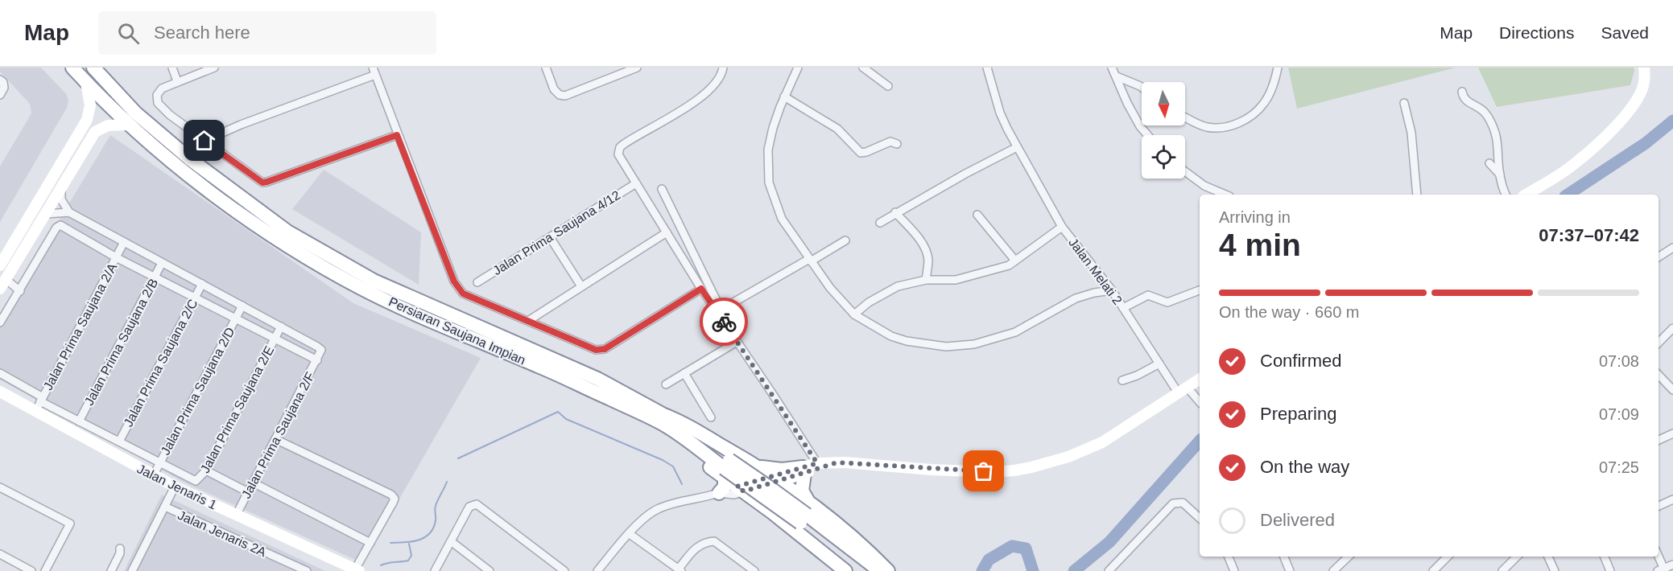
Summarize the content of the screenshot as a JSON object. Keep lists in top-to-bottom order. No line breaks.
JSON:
{"streets":{"highway":["Persiaran Saujana Impian"],"street":["Jalan Prima Saujana 4/12","Jalan Melati 2","Jalan Prima Saujana 2/A","Jalan Prima Saujana 2/B","Jalan Prima Saujana 2/C","Jalan Prima Saujana 2/D","Jalan Prima Saujana 2/E","Jalan Prima Saujana 2/F","Jalan Jenaris 1","Jalan Jenaris 2A"]},"crossings":[["Jalan Prima Saujana 2/A","Jalan Jenaris 1"],["Jalan Prima Saujana 2/D","Jalan Prima Saujana 2/E"],["Jalan Prima Saujana 2/D","Jalan Jenaris 1"],["Jalan Prima Saujana 2/F","Jalan Jenaris 1"]],"north":"bottom","page":{"header":"Map","search":"Search here","nav":["Map","Directions","Saved"],"heading":["4 min","Arriving in","07:37–07:42"],"bar":"On the way · 660 m","list":[["Confirmed","07:08"],["Preparing","07:09"],["On the way","07:25"],"Delivered"]}}
